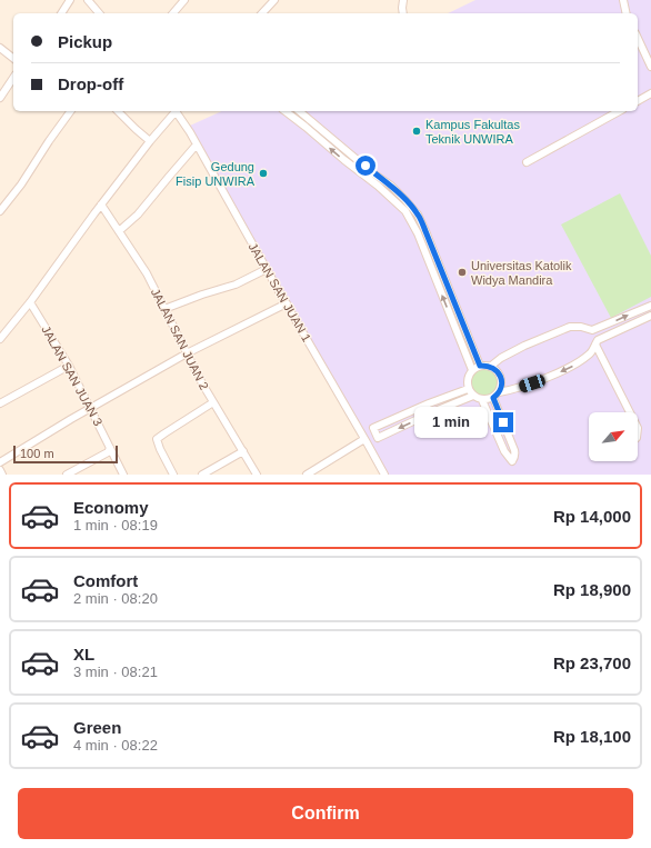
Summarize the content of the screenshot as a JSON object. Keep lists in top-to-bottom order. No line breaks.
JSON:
{"streets":{"street":["JALAN SAN JUAN 1","JALAN SAN JUAN 2","JALAN SAN JUAN 3"]},"places":["Kampus Fakultas Teknik UNWIRA","Gedung Fisip UNWIRA","Universitas Katolik Widya Mandira"],"scale_bar":"100 m","north":"top right","page":{"banner":["Pickup","Drop-off"],"bubble":"1 min","scale":"100 m","list":[{"name":"Economy","note":"1 min · 08:19","value":"Rp 14,000"},{"name":"Comfort","note":"2 min · 08:20","value":"Rp 18,900"},{"name":"XL","note":"3 min · 08:21","value":"Rp 23,700"},{"name":"Green","note":"4 min · 08:22","value":"Rp 18,100"}],"buttons":"Confirm"}}
